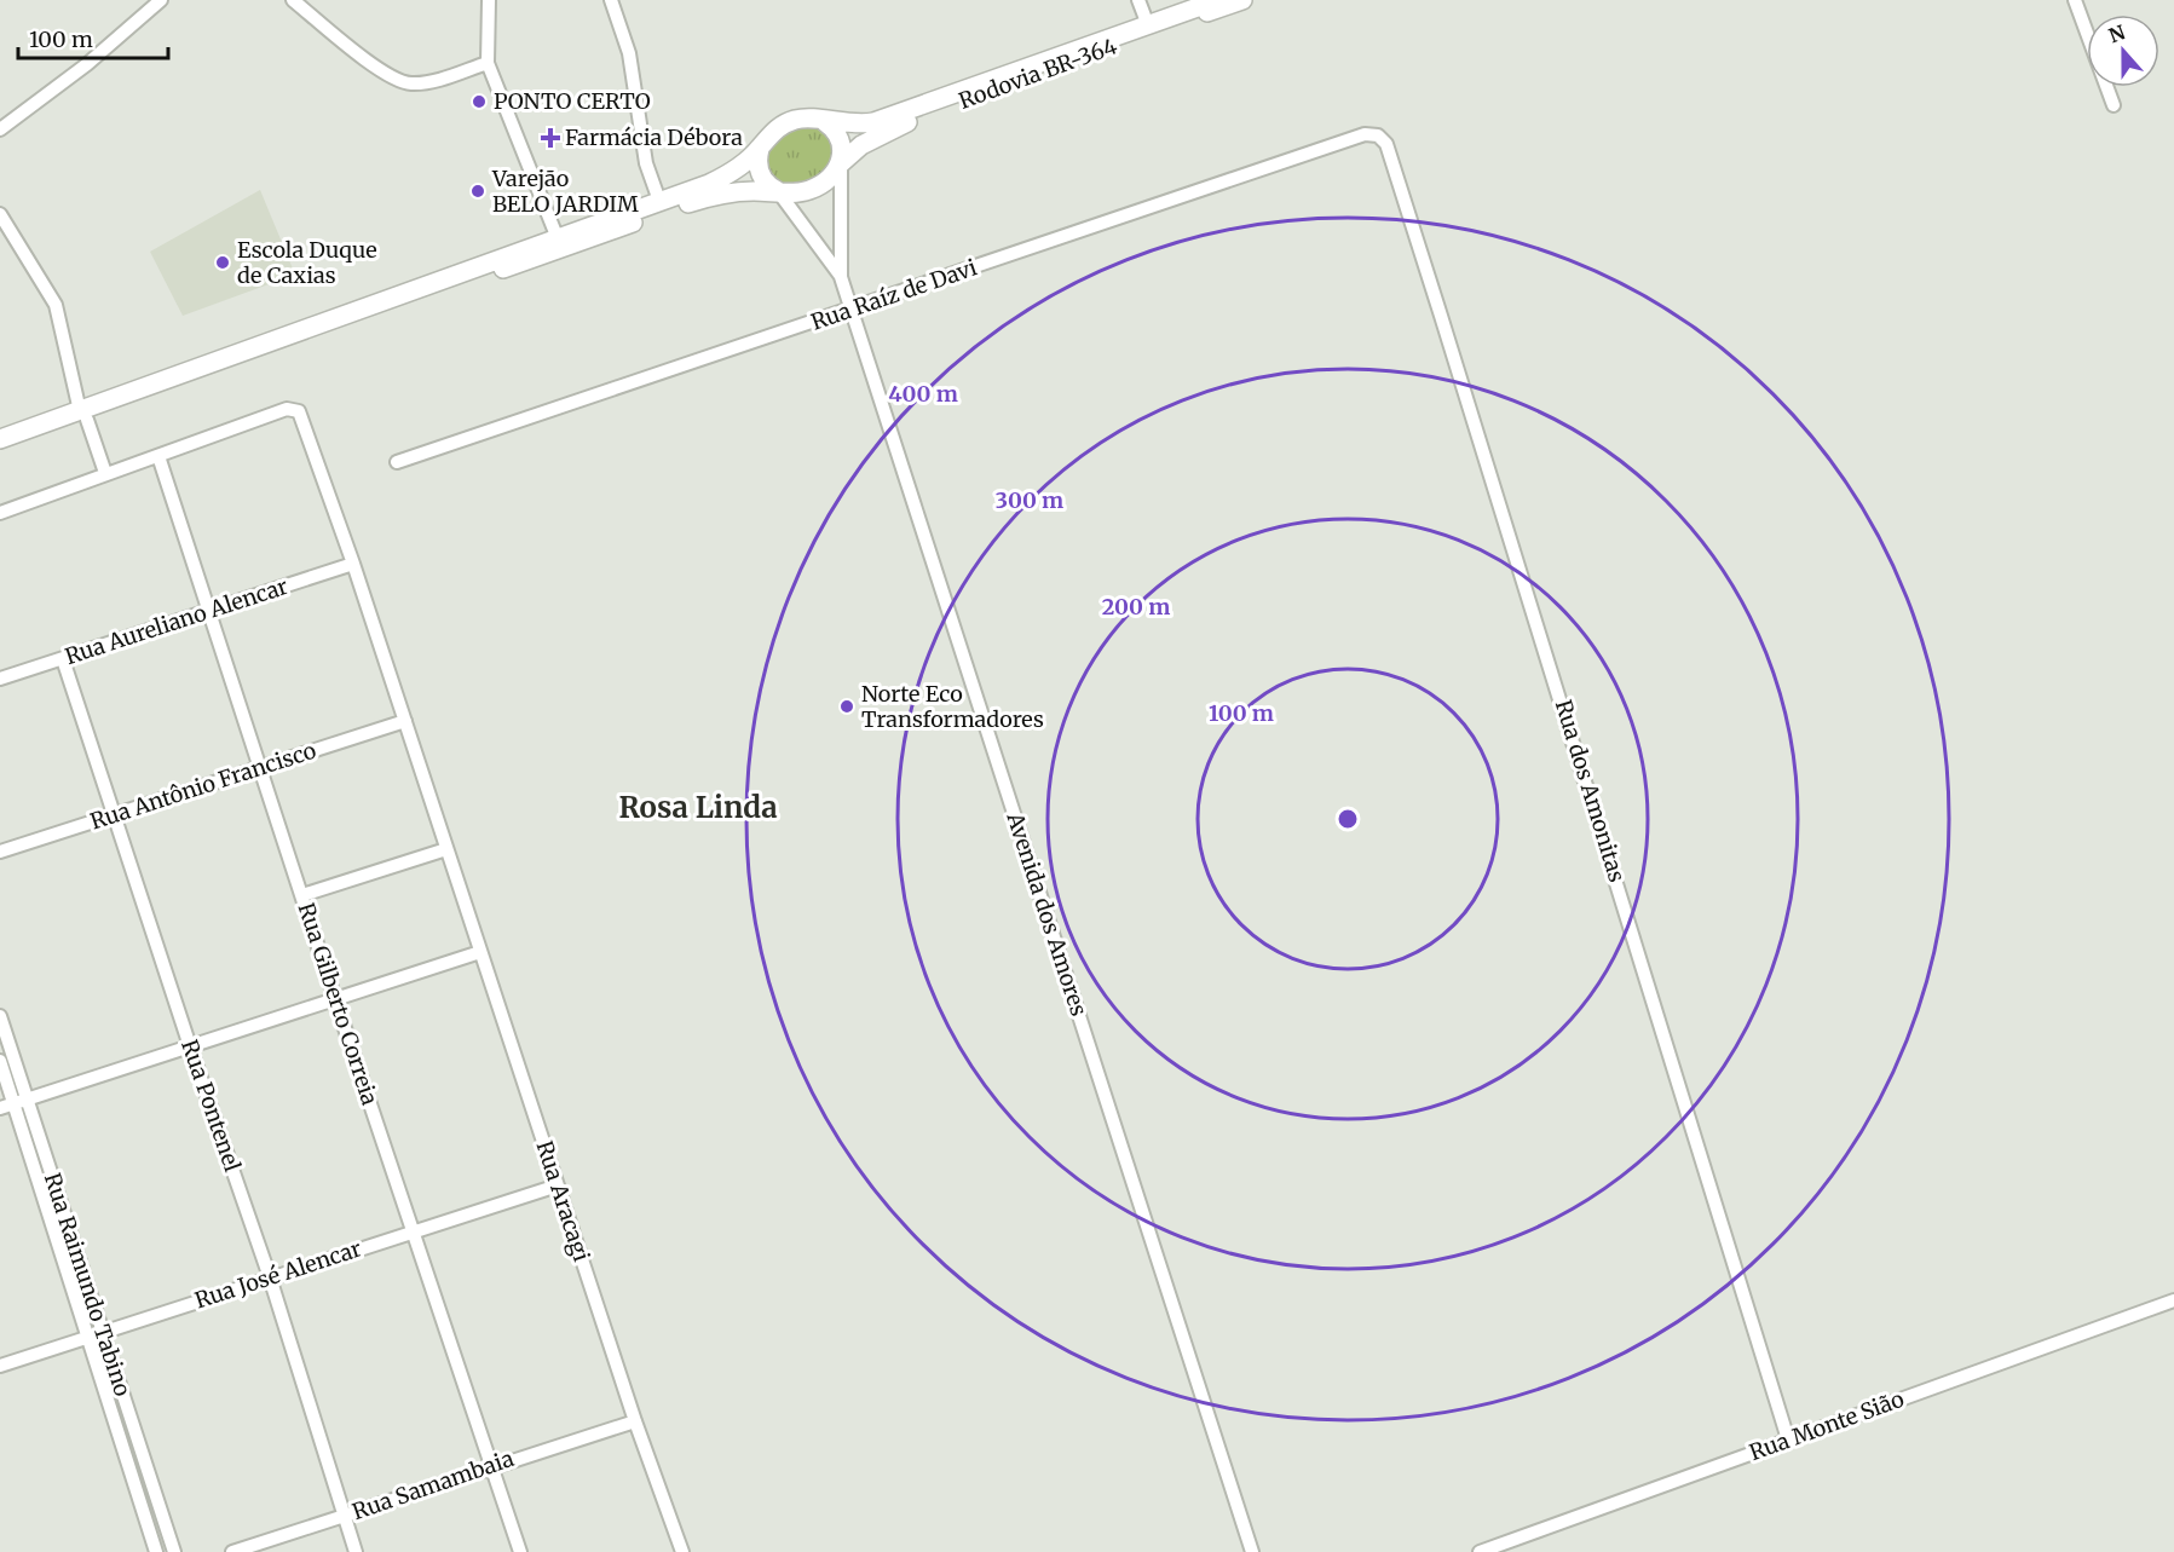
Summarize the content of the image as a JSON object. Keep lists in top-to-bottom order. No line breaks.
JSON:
{"streets":{"highway":["Rodovia BR-364"],"street":["Rua Raíz de Davi","Rua Aureliano Alencar","Rua Antônio Francisco","Rua dos Amonitas","Avenida dos Amores","Rua Gilberto Correia","Rua Pontenel","Rua Aracagi","Rua José Alencar","Rua Raimundo Tabino","Rua Monte Sião","Rua Samambaia"]},"crossings":[["Rodovia BR-364","Avenida dos Amores"],["Rua Raíz de Davi","Rua dos Amonitas"],["Rua Raíz de Davi","Avenida dos Amores"],["Rua Aureliano Alencar","Rua Gilberto Correia"],["Rua Aureliano Alencar","Rua Pontenel"],["Rua Antônio Francisco","Rua Gilberto Correia"],["Rua Antônio Francisco","Rua Pontenel"],["Rua dos Amonitas","Rua Monte Sião"],["Rua Gilberto Correia","Rua José Alencar"],["Rua Gilberto Correia","Rua Samambaia"],["Rua Pontenel","Rua José Alencar"],["Rua Pontenel","Rua Samambaia"],["Rua Aracagi","Rua José Alencar"],["Rua Aracagi","Rua Samambaia"],["Rua José Alencar","Rua Raimundo Tabino"]],"districts":["Rosa Linda"],"places":{"other":["PONTO CERTO","Varejão BELO JARDIM","Escola Duque de Caxias","Norte Eco Transformadores"],"health":["Farmácia Débora"]},"scale_bar":"100 m","north":"top","rings":["400 m","300 m","200 m","100 m"]}
